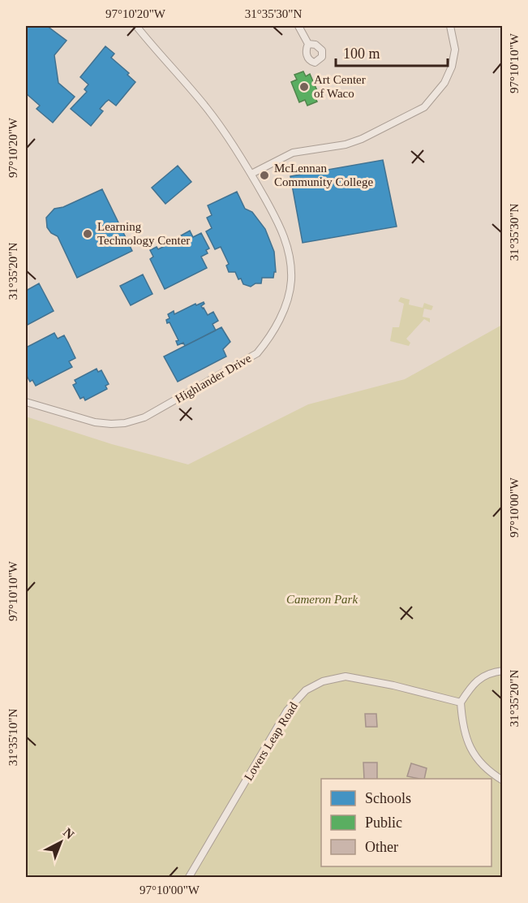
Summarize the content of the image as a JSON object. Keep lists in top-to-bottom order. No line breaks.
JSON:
{"streets":{"street":["Highlander Drive","Lovers Leap Road"]},"parks":["Cameron Park"],"places":["Art Center of Waco","McLennan Community College","Learning Technology Center"],"legend":["Schools","Public","Other"],"scale_bar":"100 m","north":"top right","coordinates":["97°10'20\"W","31°35'30\"N","97°10'10\"W","31°35'20\"N","97°10'00\"W","31°35'10\"N"]}
